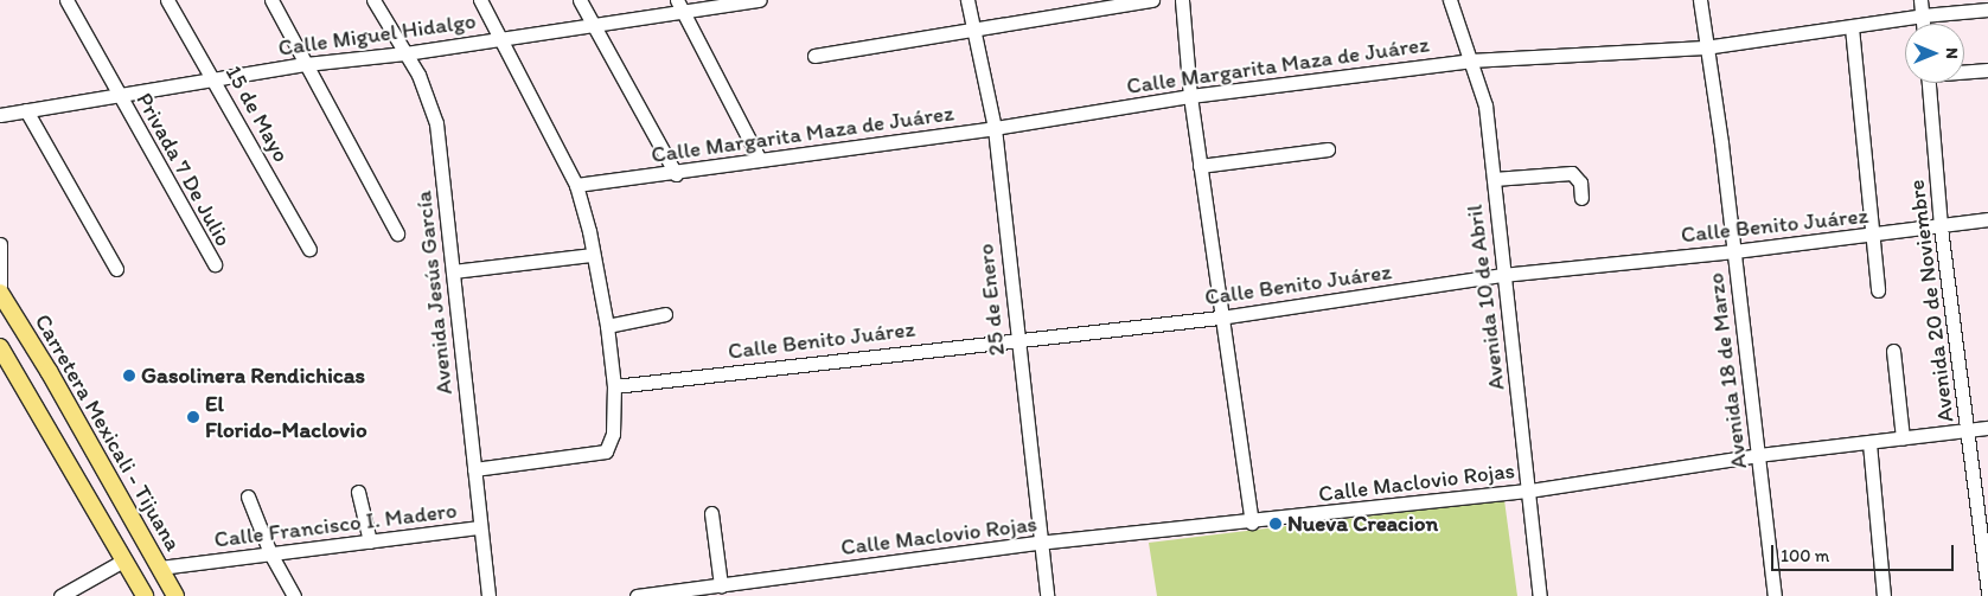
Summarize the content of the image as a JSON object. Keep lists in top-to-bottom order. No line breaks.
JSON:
{"streets":{"main road":["Carretera Mexicali - Tijuana"],"street":["Calle Miguel Hidalgo","Calle Margarita Maza de Juárez","15 de Mayo","Privada 7 De Julio","Calle Benito Juárez","Avenida Jesús García","Avenida 10 de Abril","25 de Enero","Avenida 20 de Noviembre","Avenida 18 de Marzo","Calle Maclovio Rojas","Calle Francisco I. Madero"]},"crossings":[["Calle Miguel Hidalgo","15 de Mayo"],["Calle Miguel Hidalgo","Privada 7 De Julio"],["Calle Miguel Hidalgo","Avenida Jesús García"],["Calle Margarita Maza de Juárez","Avenida 10 de Abril"],["Calle Margarita Maza de Juárez","25 de Enero"],["Calle Margarita Maza de Juárez","Avenida 18 de Marzo"],["Calle Benito Juárez","Avenida 10 de Abril"],["Calle Benito Juárez","25 de Enero"],["Calle Benito Juárez","Avenida 20 de Noviembre"],["Calle Benito Juárez","Avenida 18 de Marzo"],["Avenida Jesús García","Calle Francisco I. Madero"],["Avenida 10 de Abril","Calle Maclovio Rojas"],["25 de Enero","Calle Maclovio Rojas"],["Avenida 20 de Noviembre","Calle Maclovio Rojas"],["Avenida 18 de Marzo","Calle Maclovio Rojas"],["Carretera Mexicali - Tijuana","Calle Francisco I. Madero"]],"places":["Gasolinera Rendichicas","El Florido-Maclovio","Nueva Creacion"],"scale_bar":"100 m","north":"right"}
